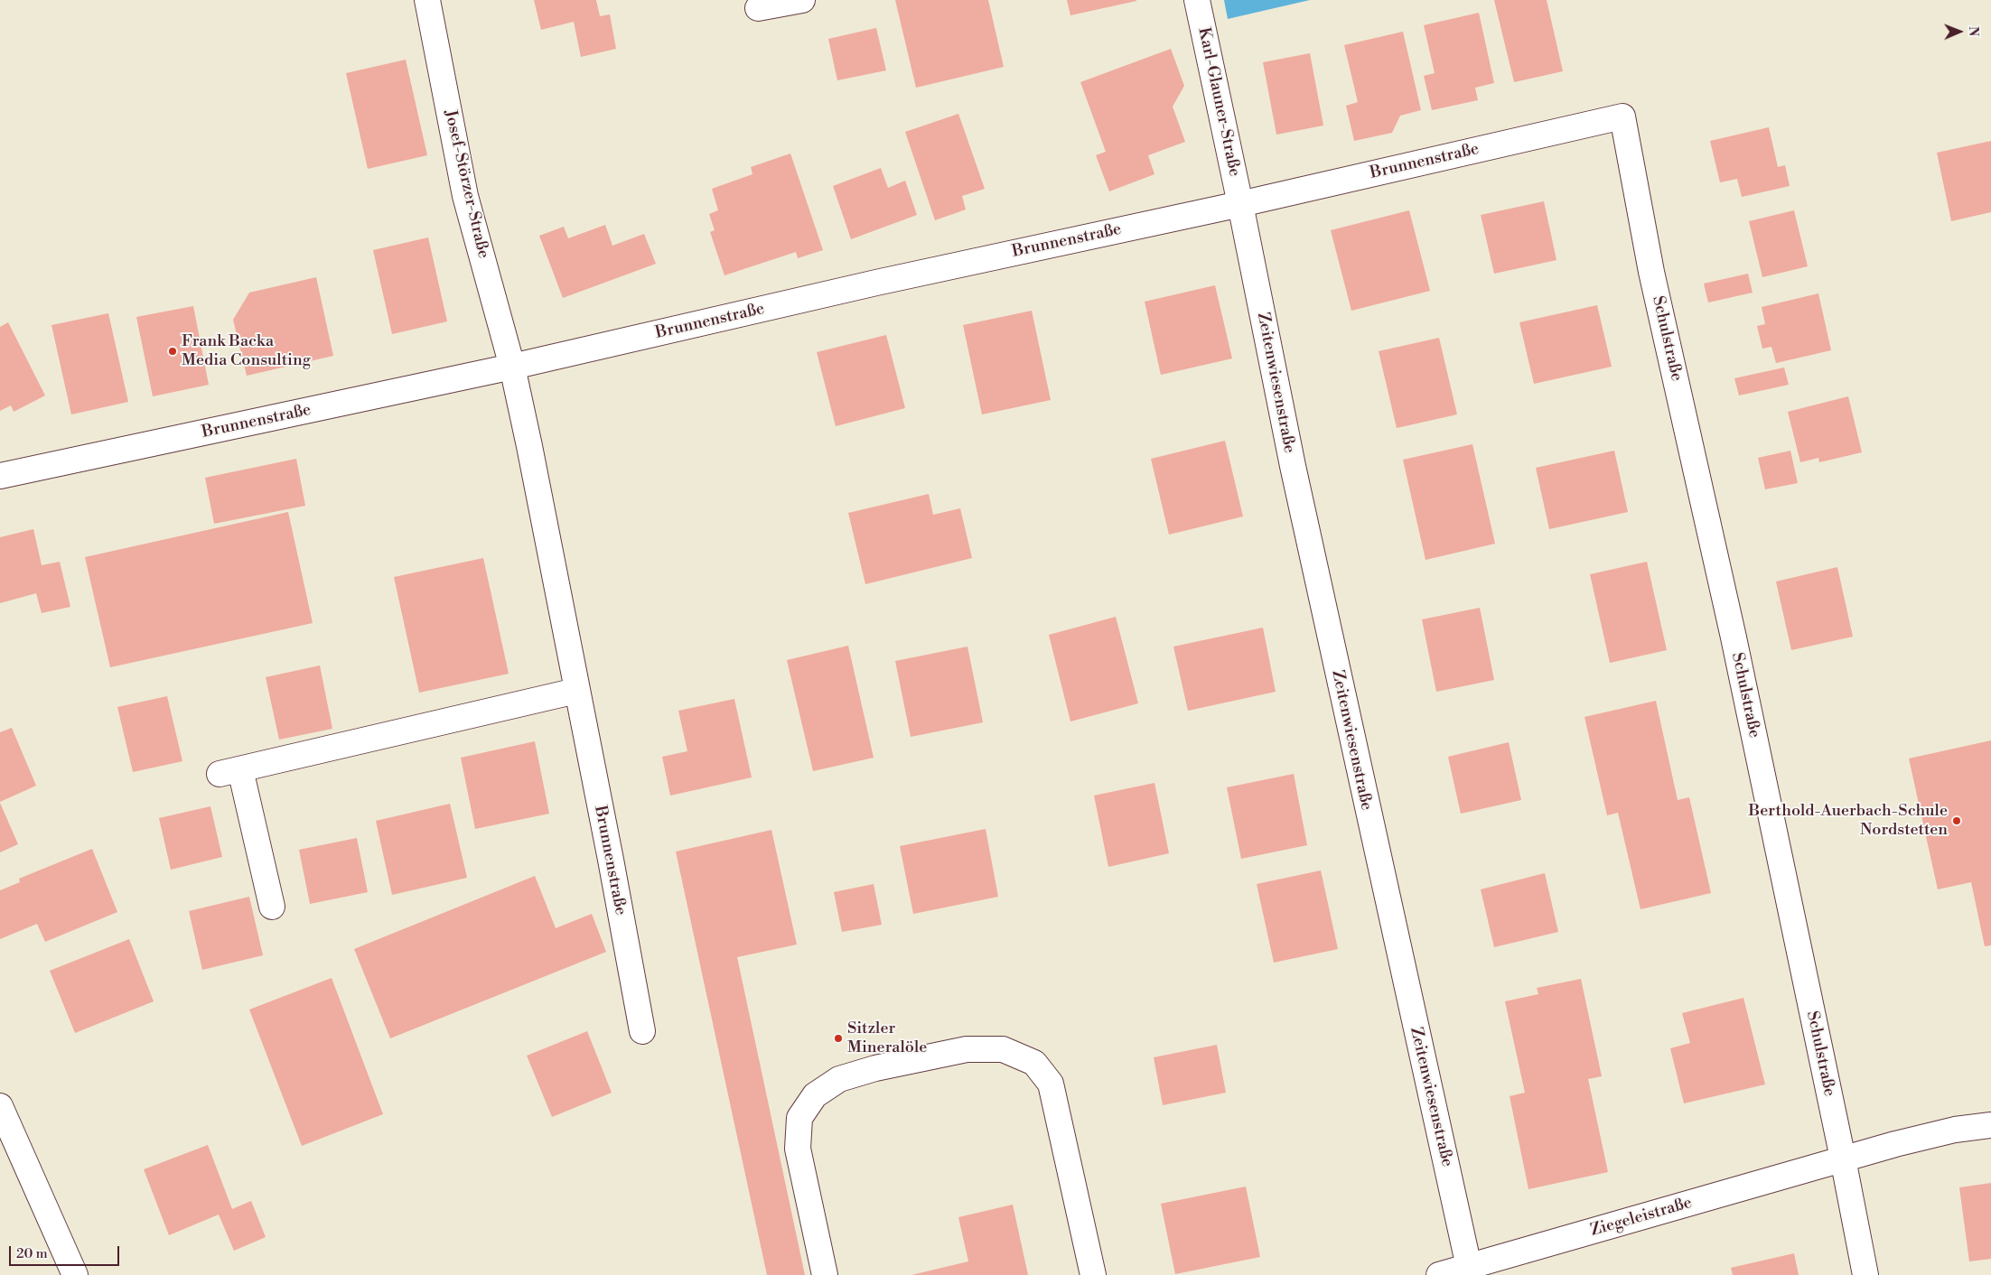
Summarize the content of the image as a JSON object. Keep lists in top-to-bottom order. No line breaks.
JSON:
{"streets":{"street":["Karl-Glauner-Straße","Brunnenstraße","Josef-Störzer-Straße","Schulstraße","Zeitenwiesenstraße","Ziegeleistraße"]},"crossings":[["Karl-Glauner-Straße","Brunnenstraße"],["Karl-Glauner-Straße","Zeitenwiesenstraße"],["Brunnenstraße","Josef-Störzer-Straße"],["Brunnenstraße","Schulstraße"],["Brunnenstraße","Zeitenwiesenstraße"],["Schulstraße","Ziegeleistraße"],["Zeitenwiesenstraße","Ziegeleistraße"]],"places":["Frank Backa Media Consulting","Berthold-Auerbach-Schule Nordstetten","Sitzler Mineralöle"],"scale_bar":"20 m","north":"right"}
